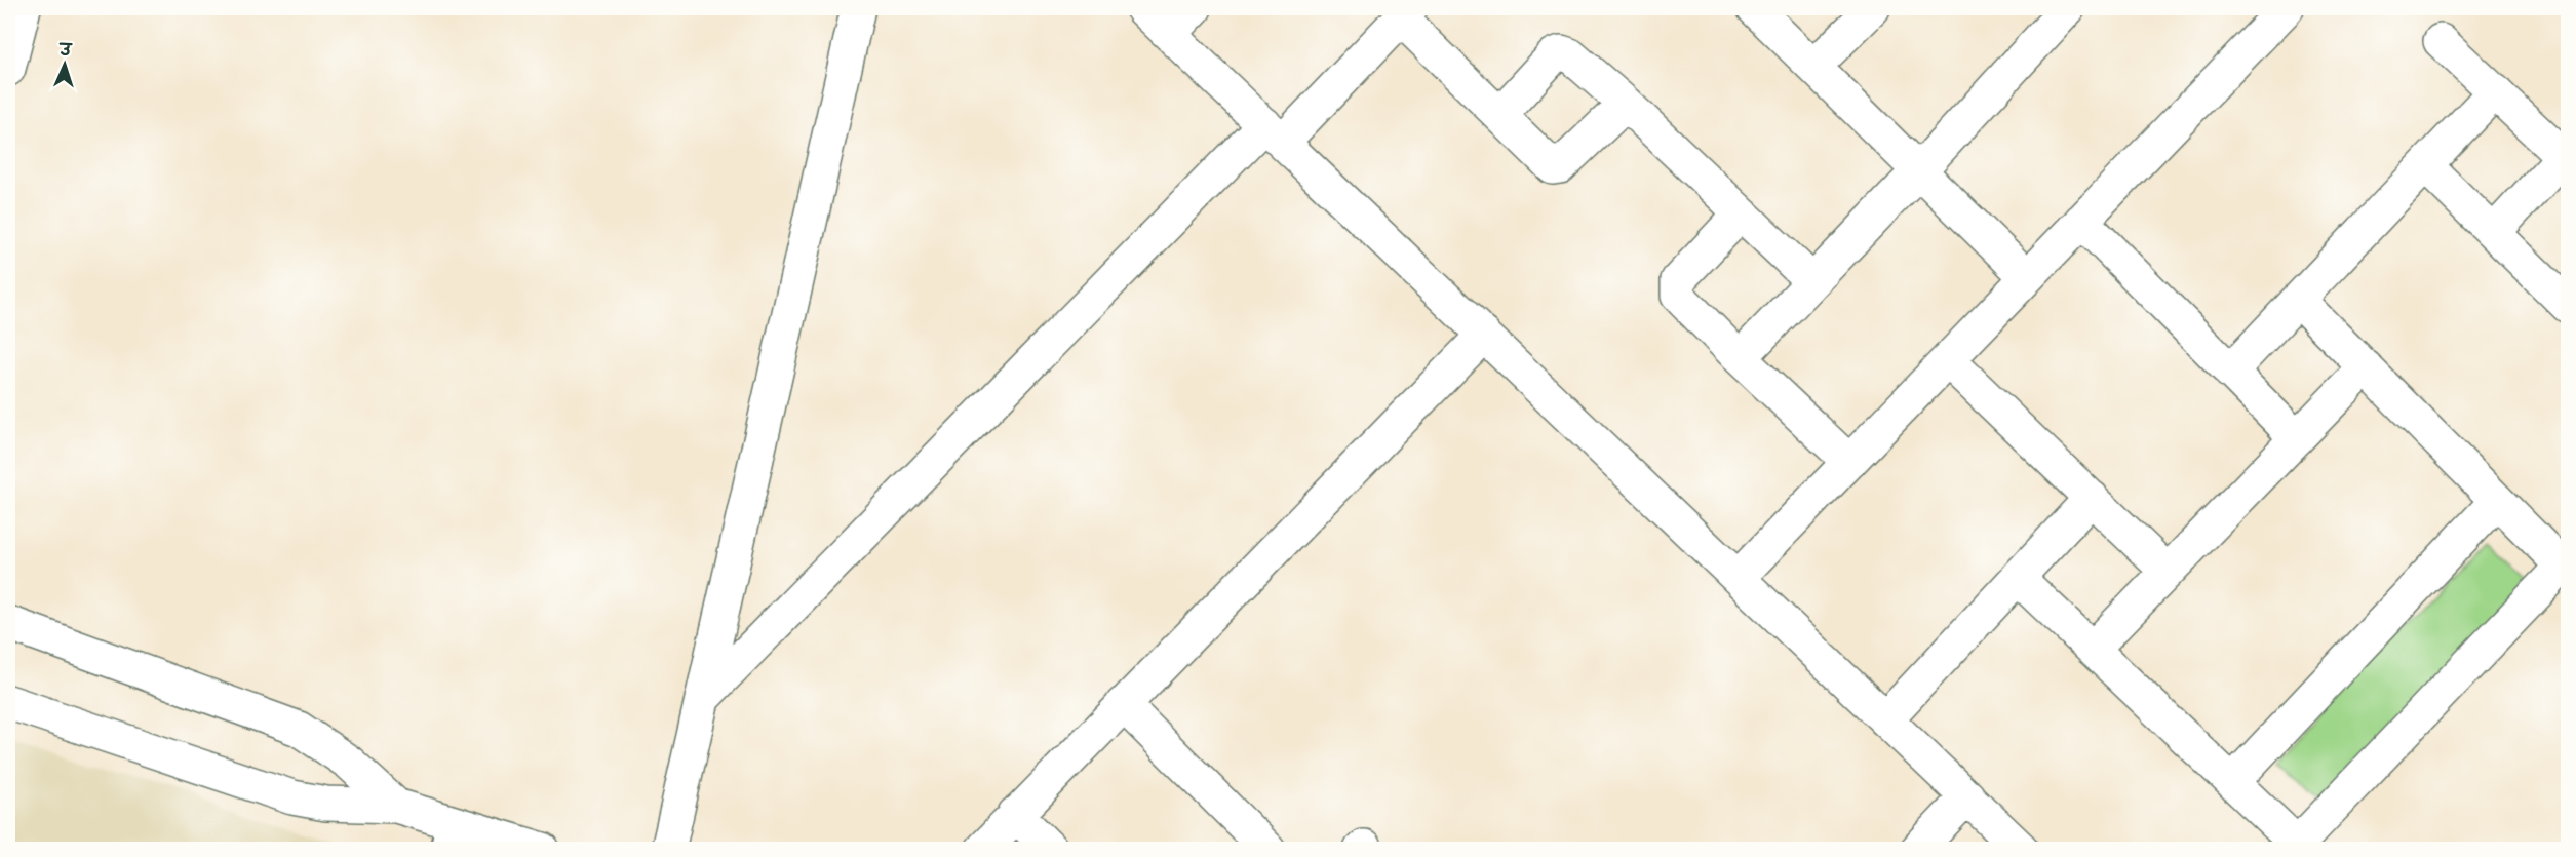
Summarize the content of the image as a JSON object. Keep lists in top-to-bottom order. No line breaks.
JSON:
{"north":"top"}
